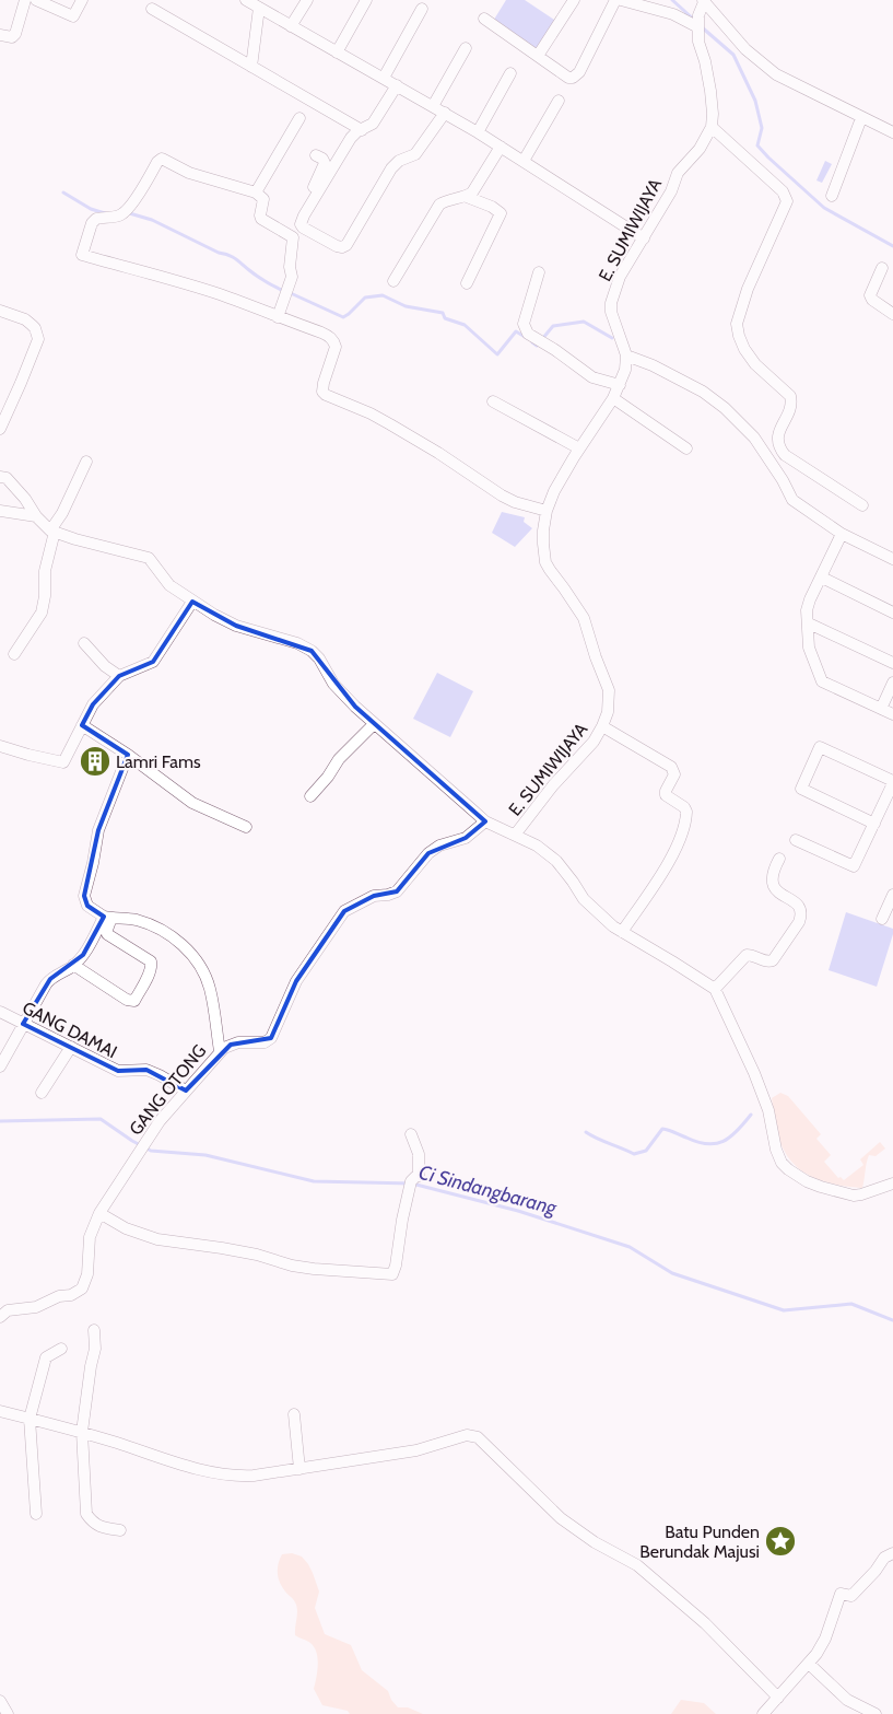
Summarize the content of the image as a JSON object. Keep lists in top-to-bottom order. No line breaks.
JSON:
{"streets":{"street":["E. SUMIWIJAYA","GANG DAMAI","GANG OTONG"]},"crossings":[["GANG DAMAI","GANG OTONG"]],"water":["Ci Sindangbarang"],"places":{"building":["Lamri Fams"],"place":["Batu Punden Berundak Majusi"]}}
